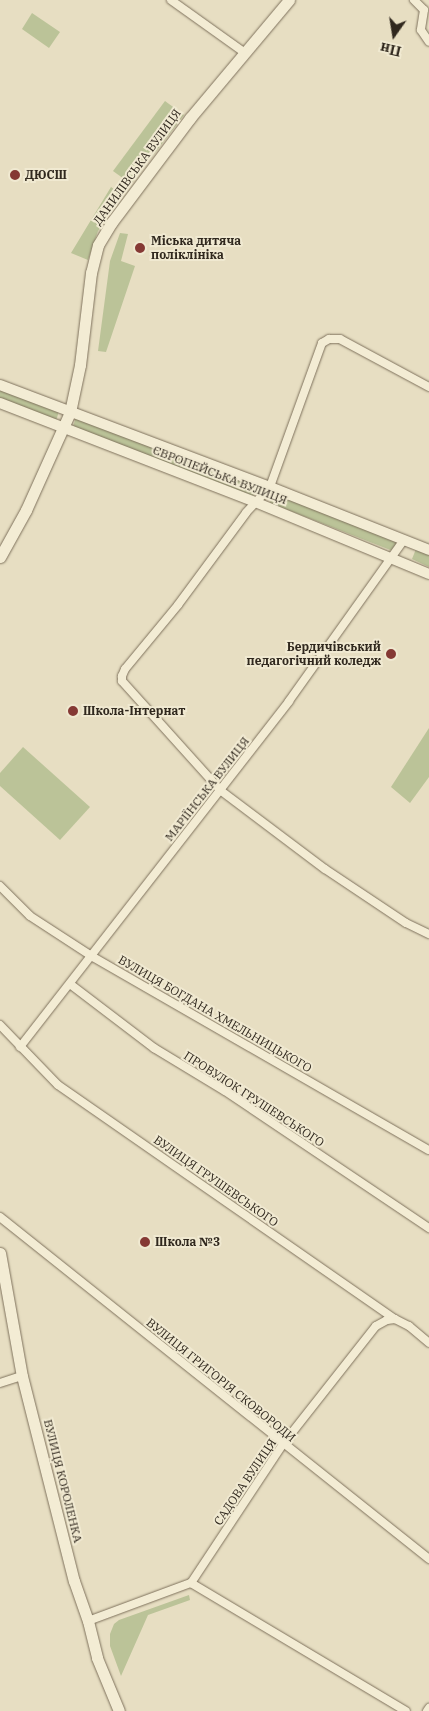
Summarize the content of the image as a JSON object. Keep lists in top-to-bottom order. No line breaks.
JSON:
{"streets":{"main road":["ДАНИЛІВСЬКА ВУЛИЦЯ","ВУЛИЦЯ КОРОЛЕНКА"],"street":["ЄВРОПЕЙСЬКА ВУЛИЦЯ","МАРІЇНСЬКА ВУЛИЦЯ","ВУЛИЦЯ БОГДАНА ХМЕЛЬНИЦЬКОГО","ПРОВУЛОК ГРУШЕВСЬКОГО","ВУЛИЦЯ ГРУШЕВСЬКОГО","ВУЛИЦЯ ГРИГОРІЯ СКОВОРОДИ","САДОВА ВУЛИЦЯ"]},"crossings":[["ДАНИЛІВСЬКА ВУЛИЦЯ","ЄВРОПЕЙСЬКА ВУЛИЦЯ"],["ЄВРОПЕЙСЬКА ВУЛИЦЯ","МАРІЇНСЬКА ВУЛИЦЯ"],["МАРІЇНСЬКА ВУЛИЦЯ","ВУЛИЦЯ БОГДАНА ХМЕЛЬНИЦЬКОГО"],["МАРІЇНСЬКА ВУЛИЦЯ","ПРОВУЛОК ГРУШЕВСЬКОГО"],["МАРІЇНСЬКА ВУЛИЦЯ","ВУЛИЦЯ ГРУШЕВСЬКОГО"],["ВУЛИЦЯ ГРУШЕВСЬКОГО","САДОВА ВУЛИЦЯ"],["ВУЛИЦЯ ГРИГОРІЯ СКОВОРОДИ","САДОВА ВУЛИЦЯ"]],"places":["ДЮСШ","Міська дитяча поліклініка","Бердичівський педагогічний коледж","Школа-Інтернат","Школа №3"],"north":"bottom"}
